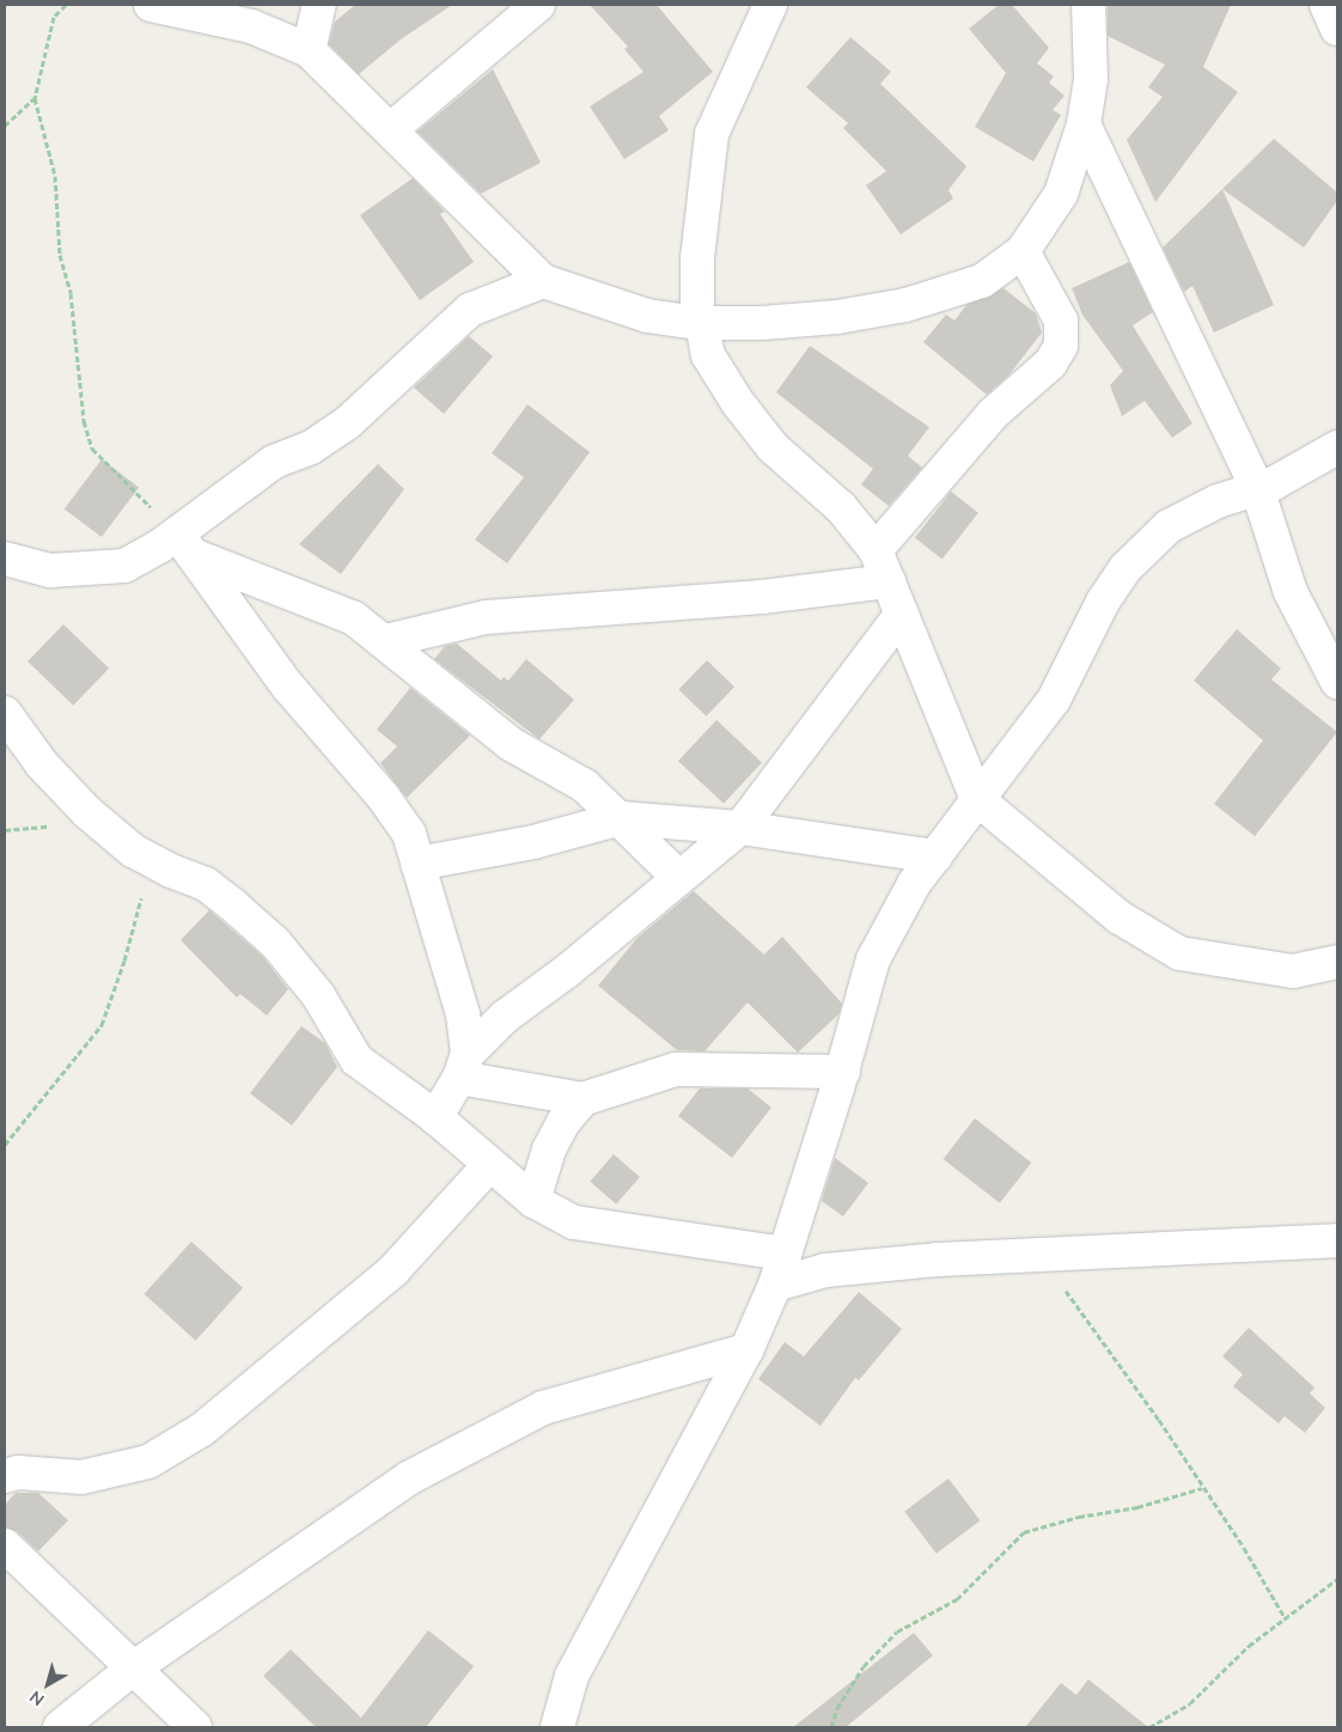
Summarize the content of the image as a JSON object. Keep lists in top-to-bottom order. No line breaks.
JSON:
{"north":"bottom left"}
